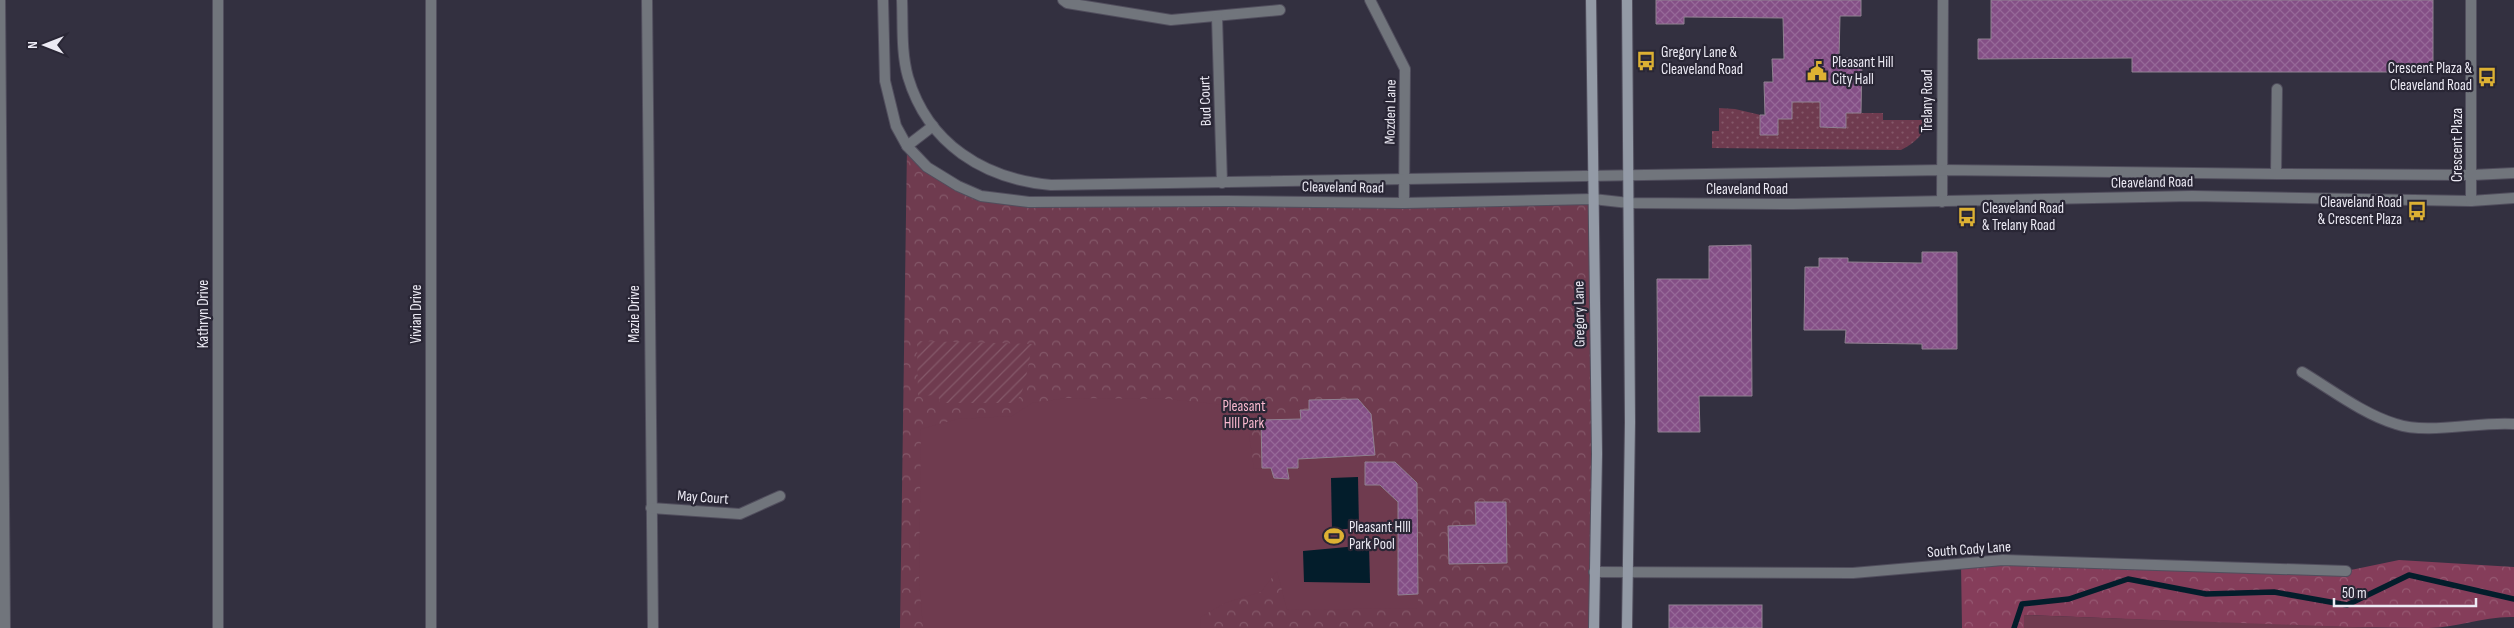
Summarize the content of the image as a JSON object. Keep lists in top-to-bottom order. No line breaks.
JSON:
{"streets":{"main road":["Gregory Lane"],"street":["Bud Court","Trelany Road","Mozden Lane","Crescent Plaza","Cleaveland Road","Kathryn Drive","Vivian Drive","Mazie Drive","May Court","South Cody Lane"]},"crossings":[["Bud Court","Cleaveland Road"],["Trelany Road","Cleaveland Road"],["Mozden Lane","Cleaveland Road"],["Crescent Plaza","Cleaveland Road"],["Cleaveland Road","Gregory Lane"],["Mazie Drive","May Court"],["Gregory Lane","South Cody Lane"]],"parks":["Pleasant HIll Park"],"places":{"bus stop":["Gregory Lane & Cleaveland Road","Crescent Plaza & Cleaveland Road","Cleaveland Road & Crescent Plaza","Cleaveland Road & Trelany Road"],"public building":["Pleasant Hill City Hall"],"sports":["Pleasant HIll Park Pool"]},"scale_bar":"50 m","north":"left"}
